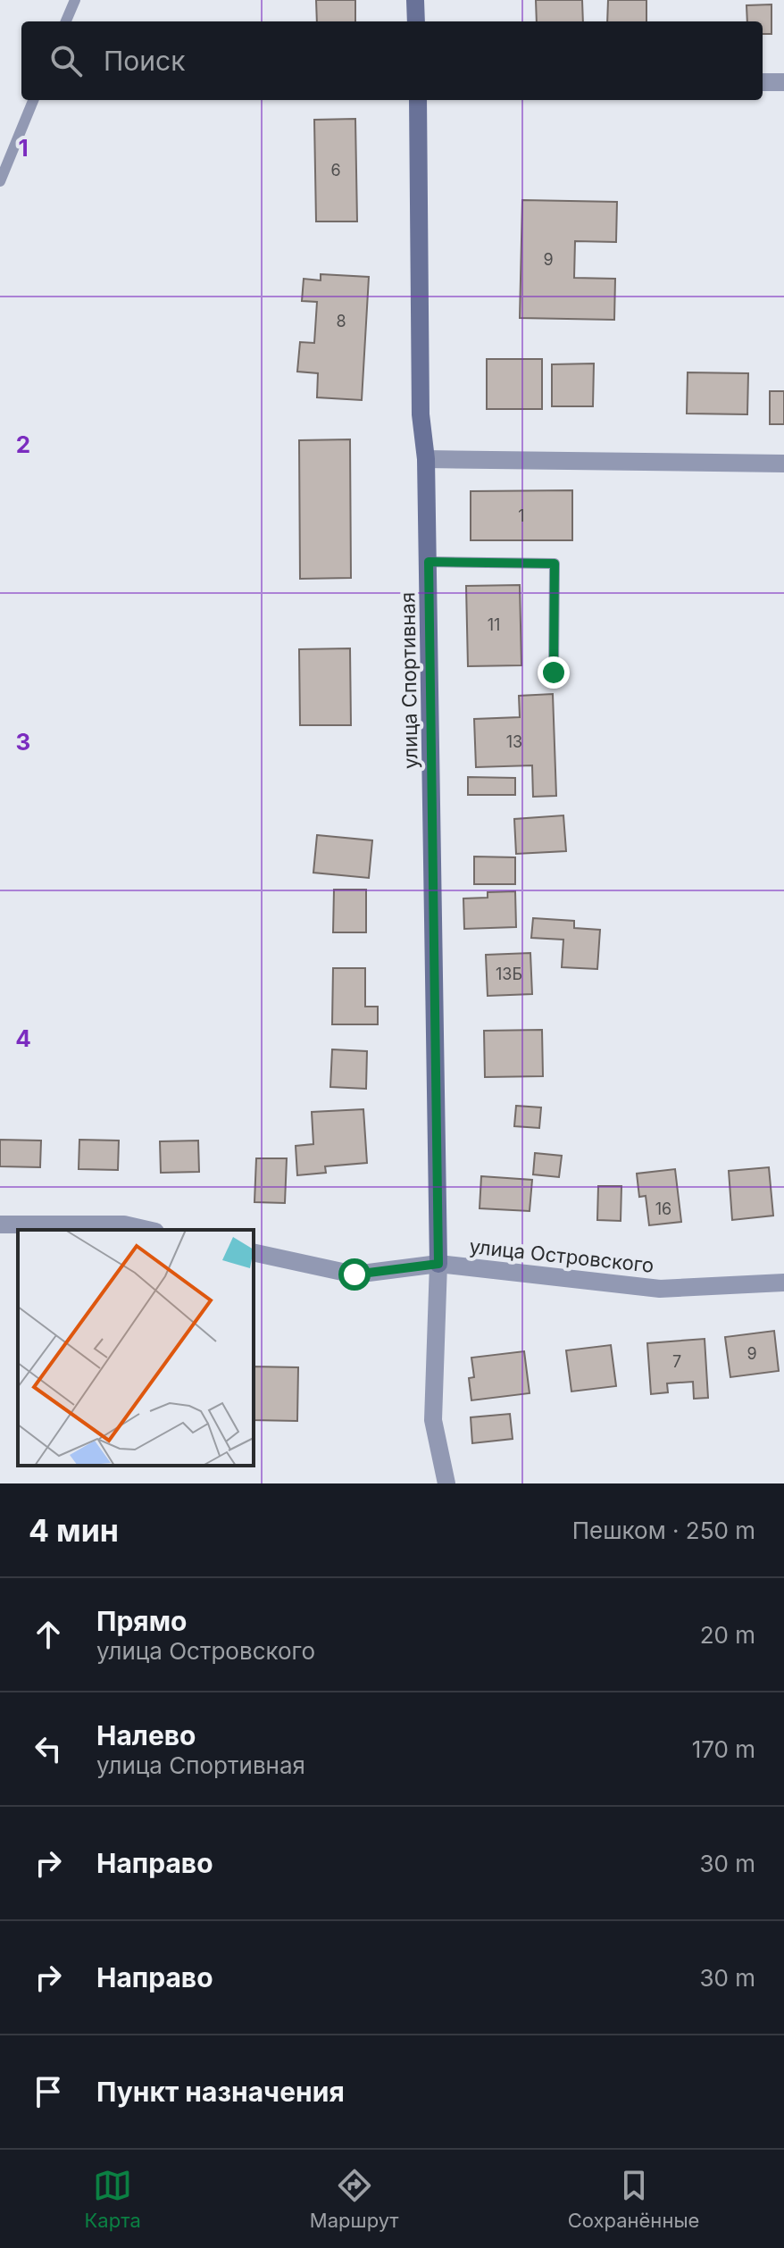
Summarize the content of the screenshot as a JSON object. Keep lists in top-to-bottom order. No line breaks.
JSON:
{"streets":{"street":["улица Спортивная","улица Островского"]},"crossings":[["улица Спортивная","улица Островского"]],"house_numbers":["6","9","8","1","11","13","13Б","16","9","7"],"page":{"search":"Поиск","heading":["4 мин","Пешком · 250 m"],"list":[["Прямо","улица Островского","20 m"],["Налево","улица Спортивная","170 m"],["Направо","30 m"],["Направо","30 m"],"Пункт назначения"],"nav":["Карта","Маршрут","Сохранённые"]},"grid":{"rows":["1","2","3","4"]}}
